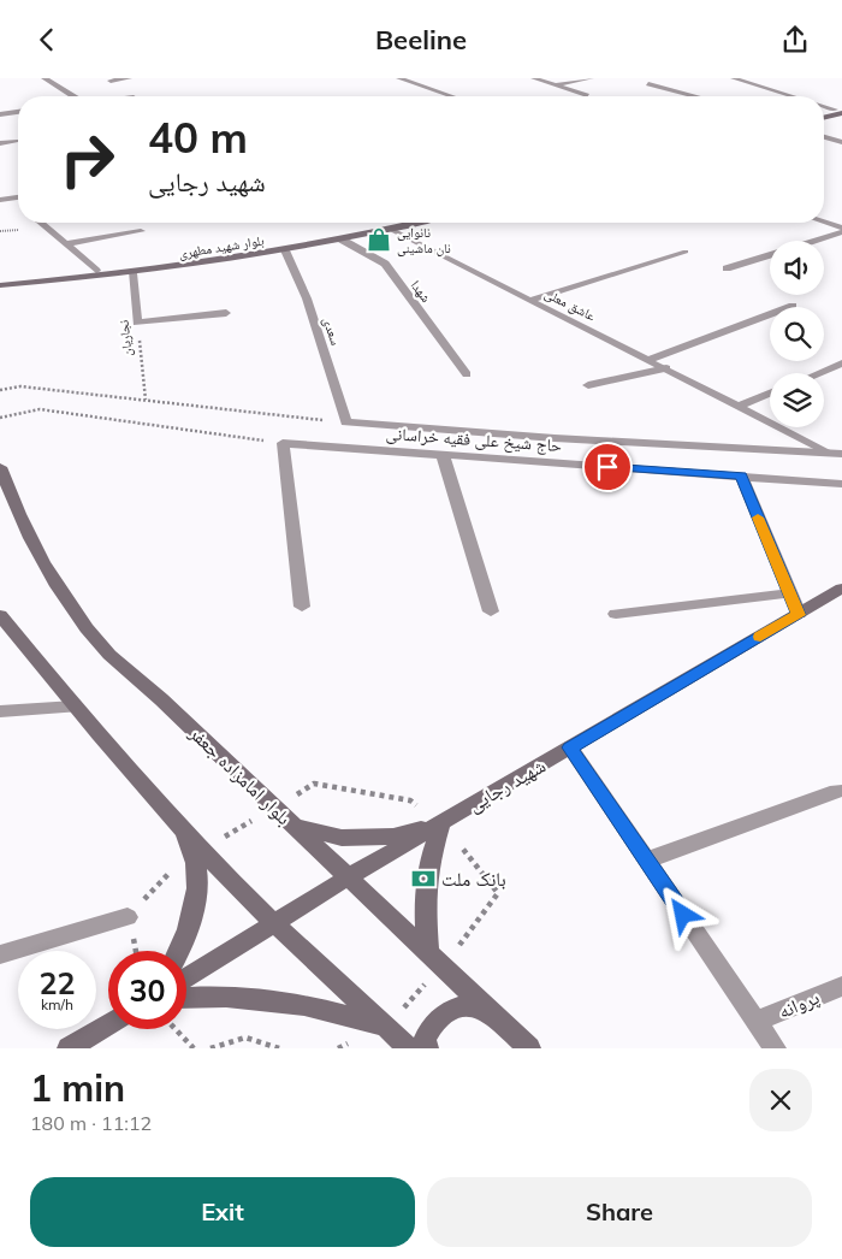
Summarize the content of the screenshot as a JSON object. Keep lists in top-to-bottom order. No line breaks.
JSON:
{"streets":{"main road":["بلوار شهید مطهری","بلوار امامزاده جعفر","شهید رجایی"],"street":["شهدا","سعدی","نجاریان","حاج شیخ علی فقیه خراسانی","پروانه"],"lane":["عاشق معلی"]},"crossings":[["بلوار شهید مطهری","شهدا"],["بلوار شهید مطهری","عاشق معلی"],["بلوار شهید مطهری","سعدی"],["بلوار شهید مطهری","نجاریان"],["عاشق معلی","حاج شیخ علی فقیه خراسانی"],["سعدی","حاج شیخ علی فقیه خراسانی"],["بلوار امامزاده جعفر","شهید رجایی"]],"places":{"shop":["نانوایی نان ماشینی"],"bank":["بانک ملت"]},"page":{"header":"Beeline","turn":["40 m","شهید رجایی"],"speed":"22 km/h","limit":"30","heading":["1 min","180 m · 11:12"],"buttons":["Exit","Share"]}}
